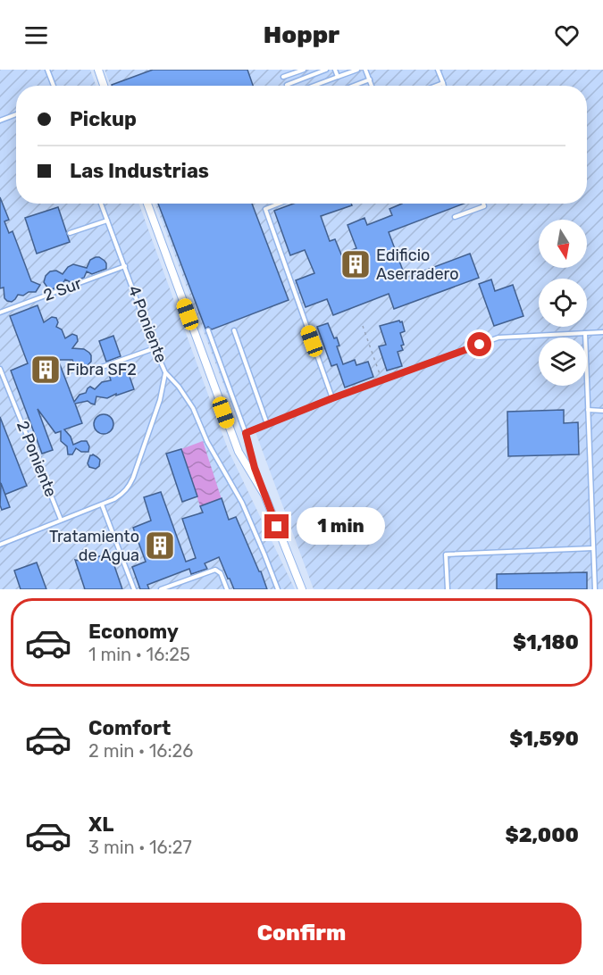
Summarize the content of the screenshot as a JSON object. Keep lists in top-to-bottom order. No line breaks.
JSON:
{"streets":{"lane":["2 Sur","4 Poniente","2 Poniente"]},"crossings":[["2 Sur","4 Poniente"]],"places":{"building":["Edificio Aserradero","Fibra SF2","Tratamiento de Agua"]},"north":"bottom","page":{"header":"Hoppr","banner":["Pickup","Las Industrias"],"bubble":"1 min","list":[{"name":"Economy","note":"1 min · 16:25","value":"$1,180"},{"name":"Comfort","note":"2 min · 16:26","value":"$1,590"},{"name":"XL","note":"3 min · 16:27","value":"$2,000"}],"buttons":"Confirm"}}
